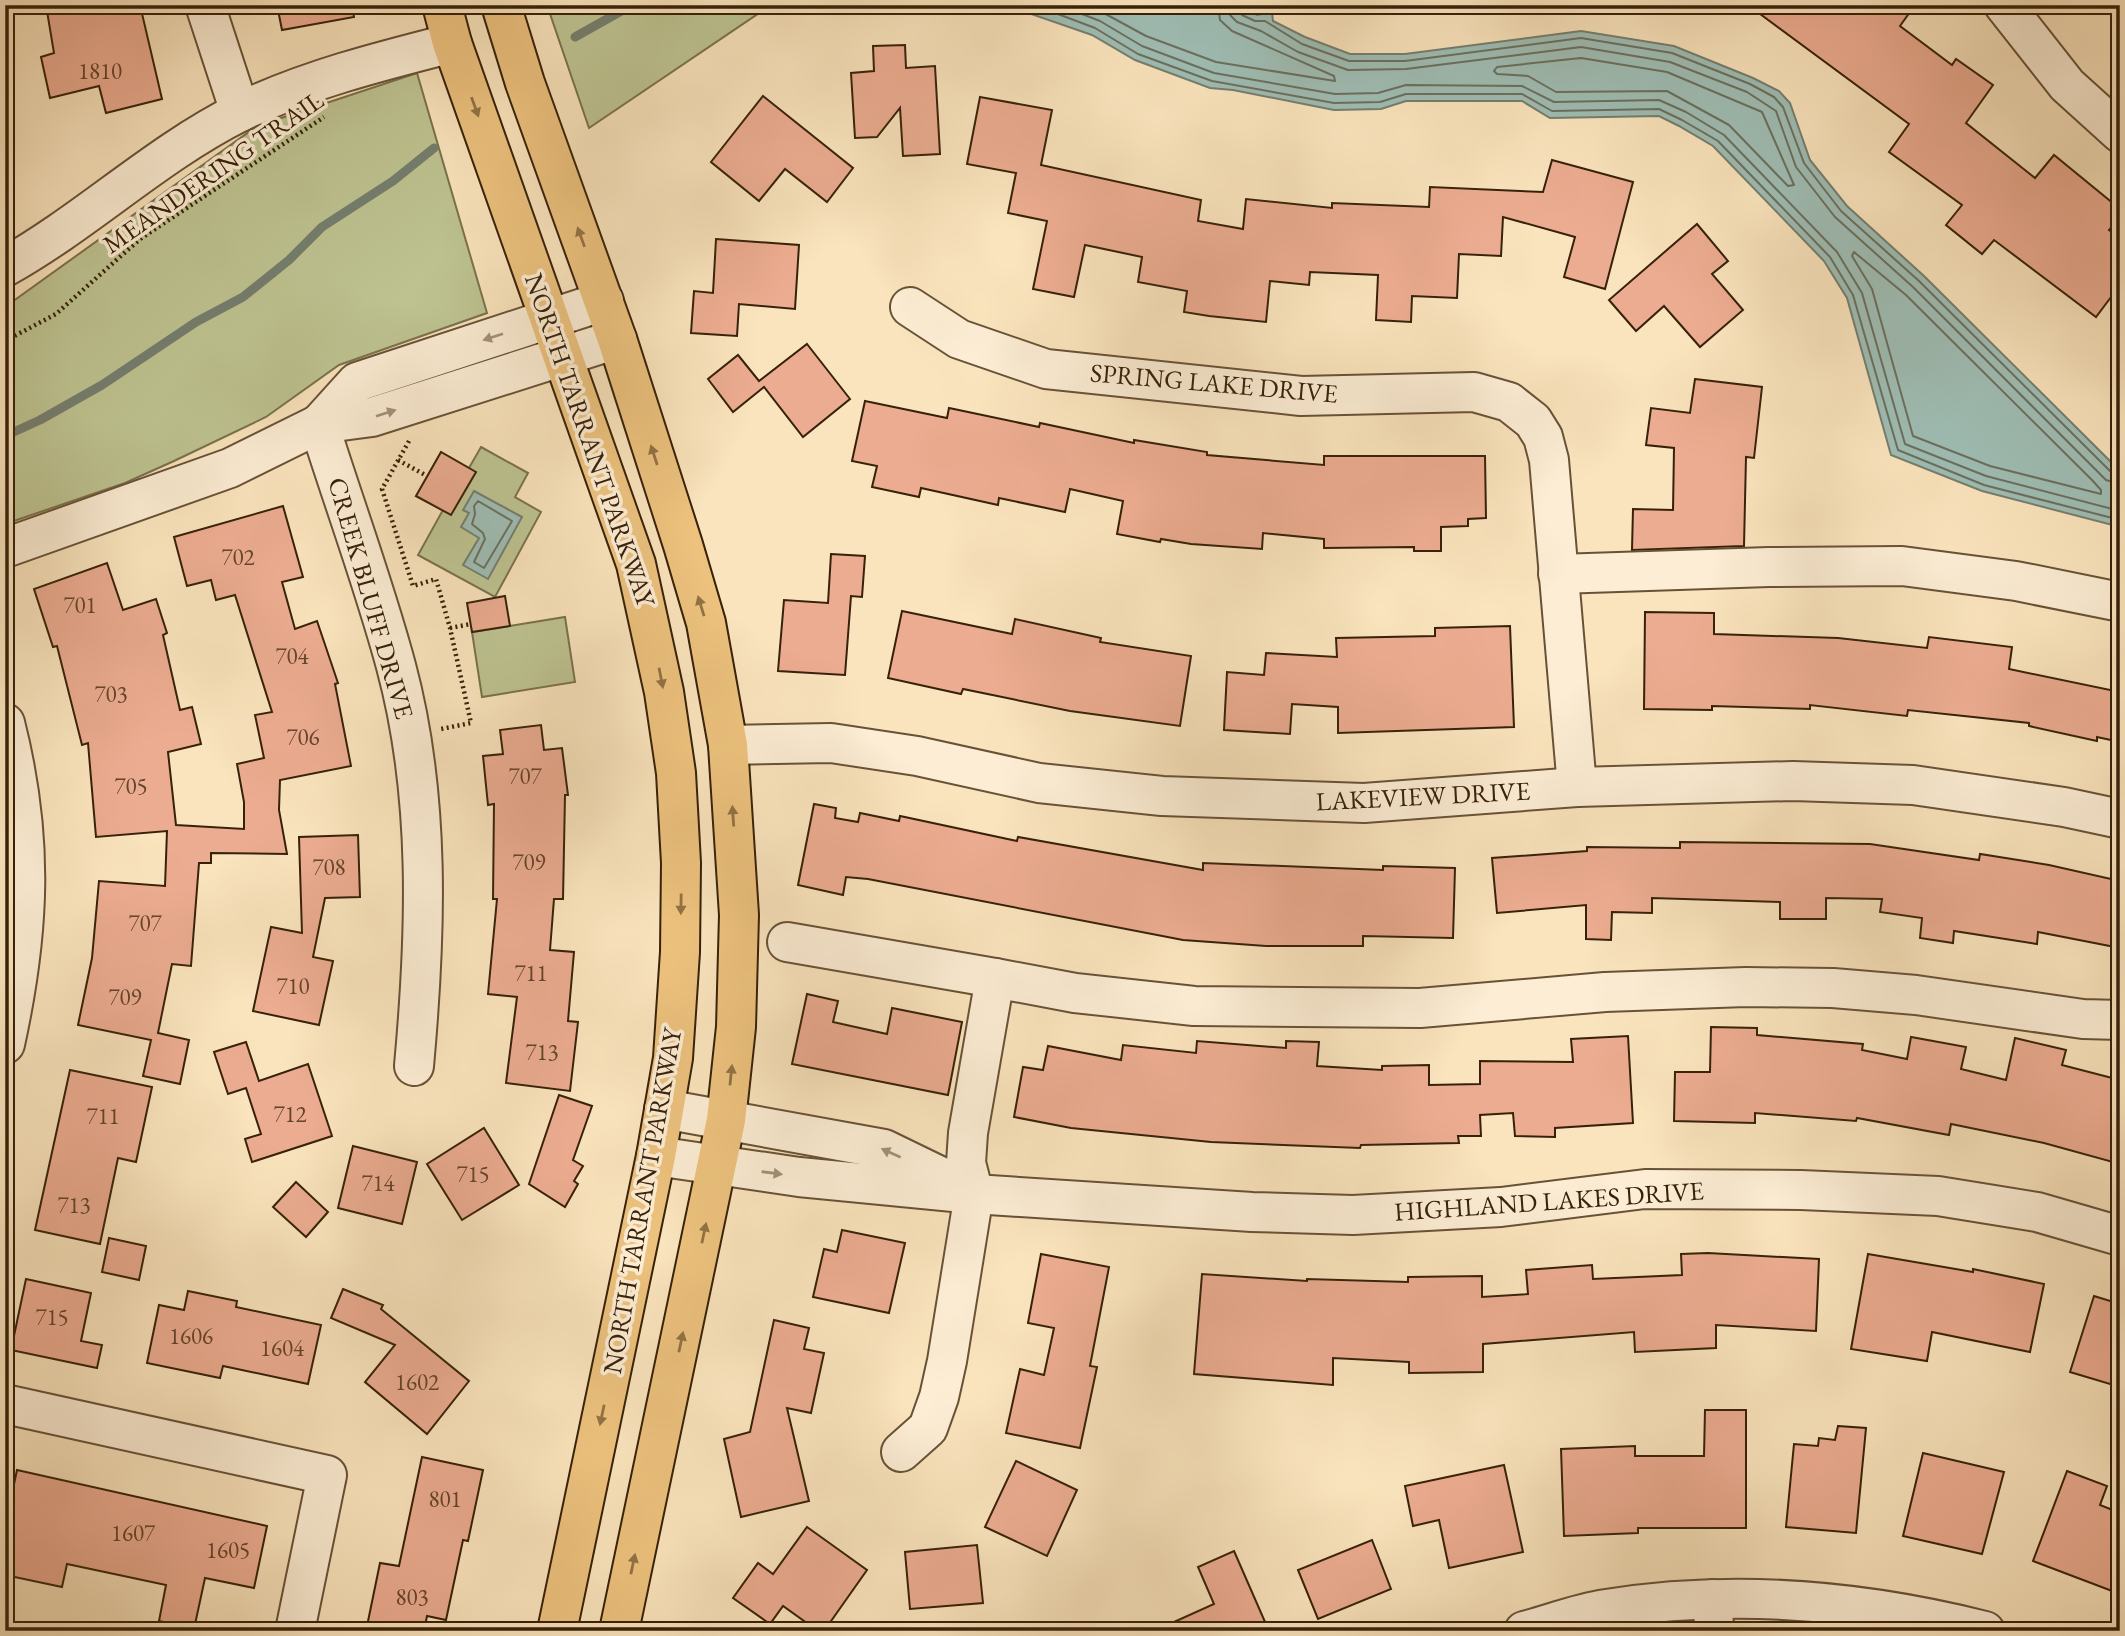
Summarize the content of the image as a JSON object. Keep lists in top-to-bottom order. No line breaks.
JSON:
{"streets":{"main road":["NORTH TARRANT PARKWAY"],"street":["SPRING LAKE DRIVE","CREEK BLUFF DRIVE","LAKEVIEW DRIVE","HIGHLAND LAKES DRIVE"],"path":["MEANDERING TRAIL"]},"crossings":[["SPRING LAKE DRIVE","LAKEVIEW DRIVE"],["NORTH TARRANT PARKWAY","LAKEVIEW DRIVE"],["NORTH TARRANT PARKWAY","HIGHLAND LAKES DRIVE"]],"house_numbers":["1810","702","701","704","703","706","707","705","709","708","707","711","710","709","713","712","711","715","714","713","715","1606","1604","1602","801","1607","1605","803"]}
